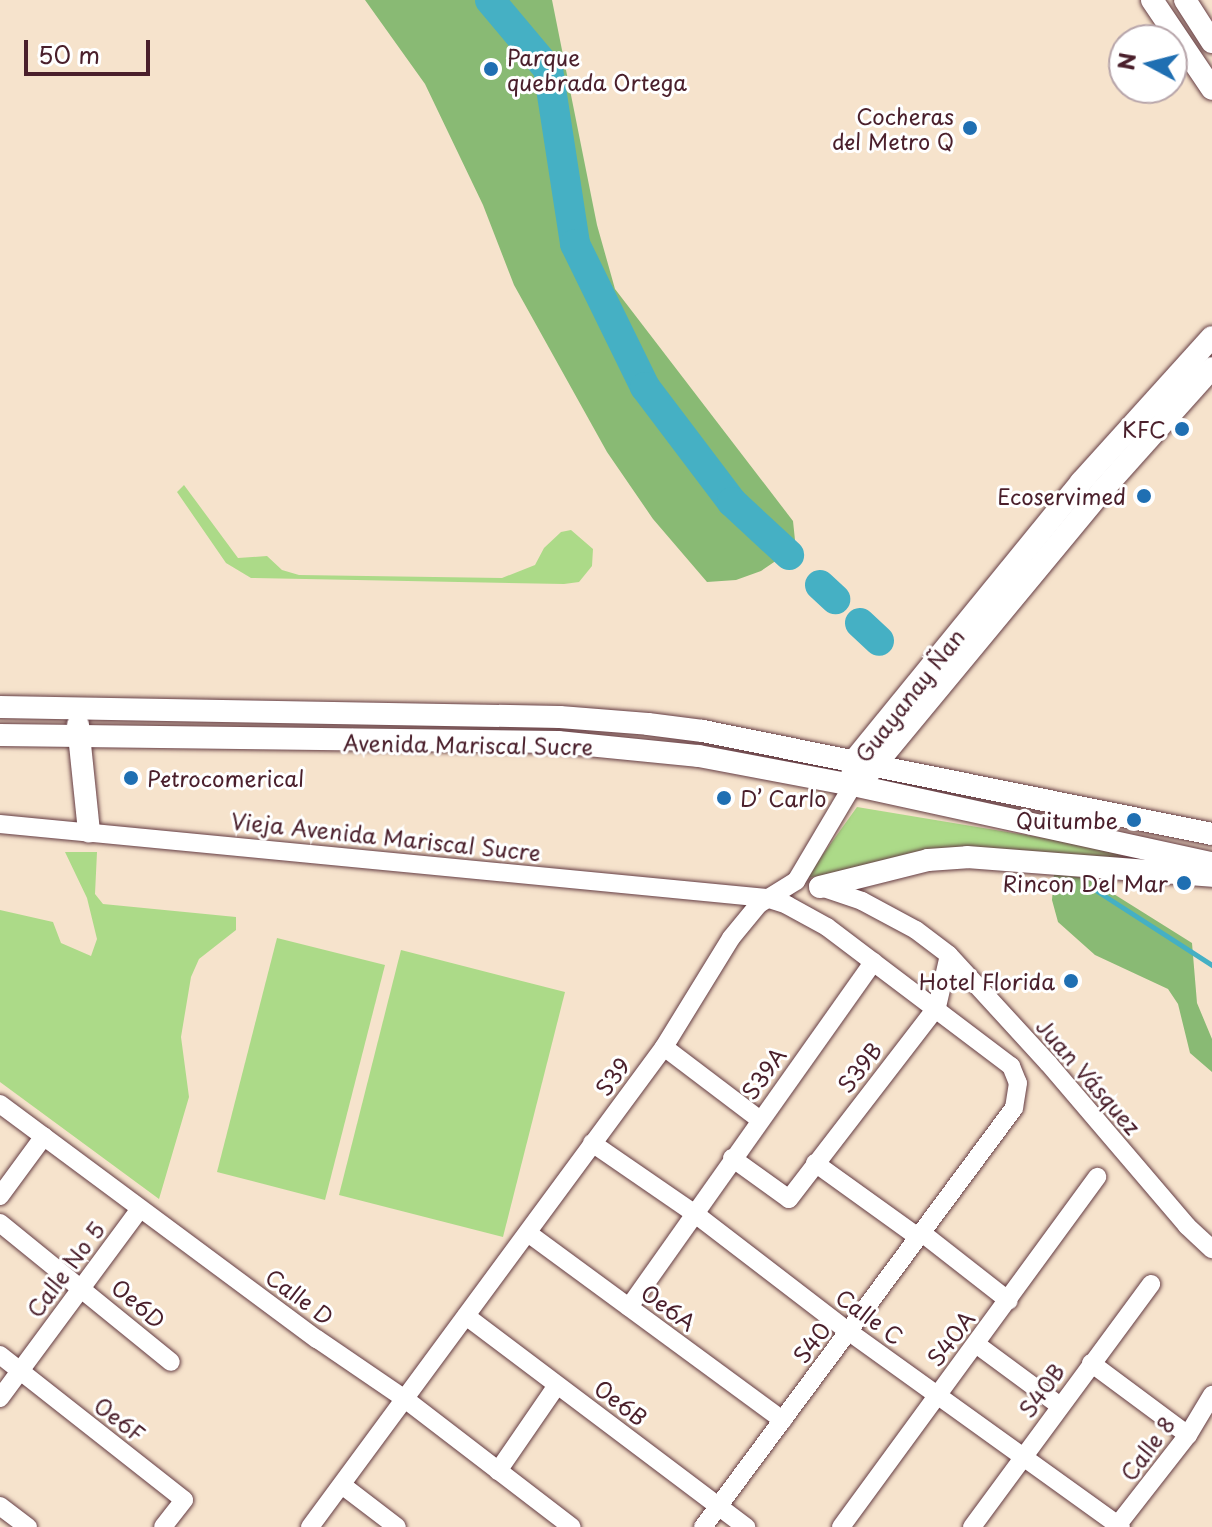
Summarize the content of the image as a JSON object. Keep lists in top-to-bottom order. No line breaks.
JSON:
{"streets":{"main road":["Guayanay Ñan","Avenida Mariscal Sucre"],"street":["Vieja Avenida Mariscal Sucre","S39B","S39A","S39","Juan Vásquez","Calle No 5","Calle D","Oe6D","Oe6A","Calle C","S40A","S40","S40B","Oe6B","Oe6F","Calle 8"]},"crossings":[["Guayanay Ñan","Avenida Mariscal Sucre"],["Guayanay Ñan","S39"],["Avenida Mariscal Sucre","S39"],["Vieja Avenida Mariscal Sucre","S39"],["S39B","S39A"],["S39B","Juan Vásquez"],["S39B","S40"],["S39A","Oe6A"],["S39A","Calle C"],["S39","Juan Vásquez"],["S39","Calle D"],["S39","Oe6A"],["S39","Calle C"],["S39","Oe6B"],["Calle No 5","Calle D"],["Calle No 5","Oe6D"],["Calle No 5","Oe6F"],["Oe6A","S40"],["Calle C","S40A"],["Calle C","S40"],["Calle C","S40B"],["Calle C","Calle 8"],["S40","Oe6B"]],"places":["Parque quebrada Ortega","Cocheras del Metro Q","KFC","Ecoservimed","Petrocomerical","D’ Carlo","Quitumbe","Rincon Del Mar","Hotel Florida"],"scale_bar":"50 m","north":"left"}
